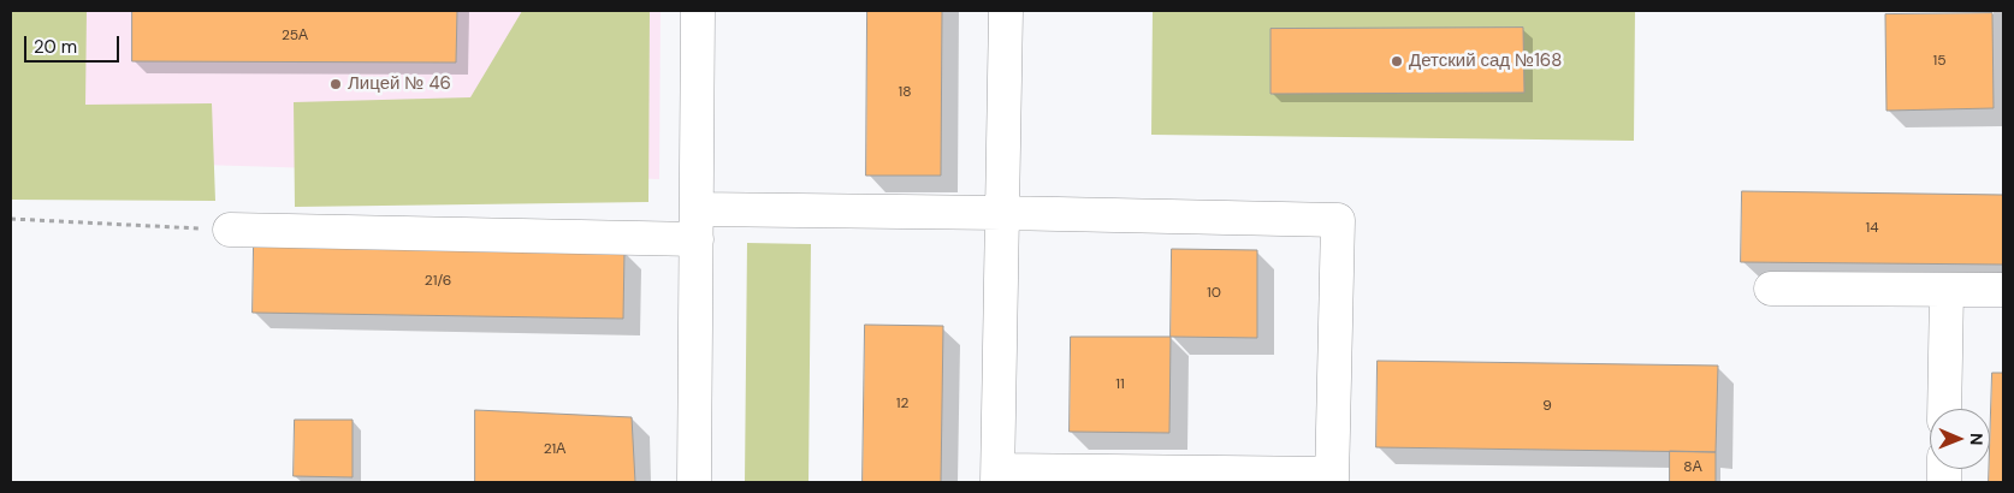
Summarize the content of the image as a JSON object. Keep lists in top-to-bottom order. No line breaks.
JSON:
{"places":["Детский сад №168","Лицей № 46"],"house_numbers":["25А","15","18","14","21/6","10","11","12","9","21А","8А"],"scale_bar":"20 m","north":"right"}
